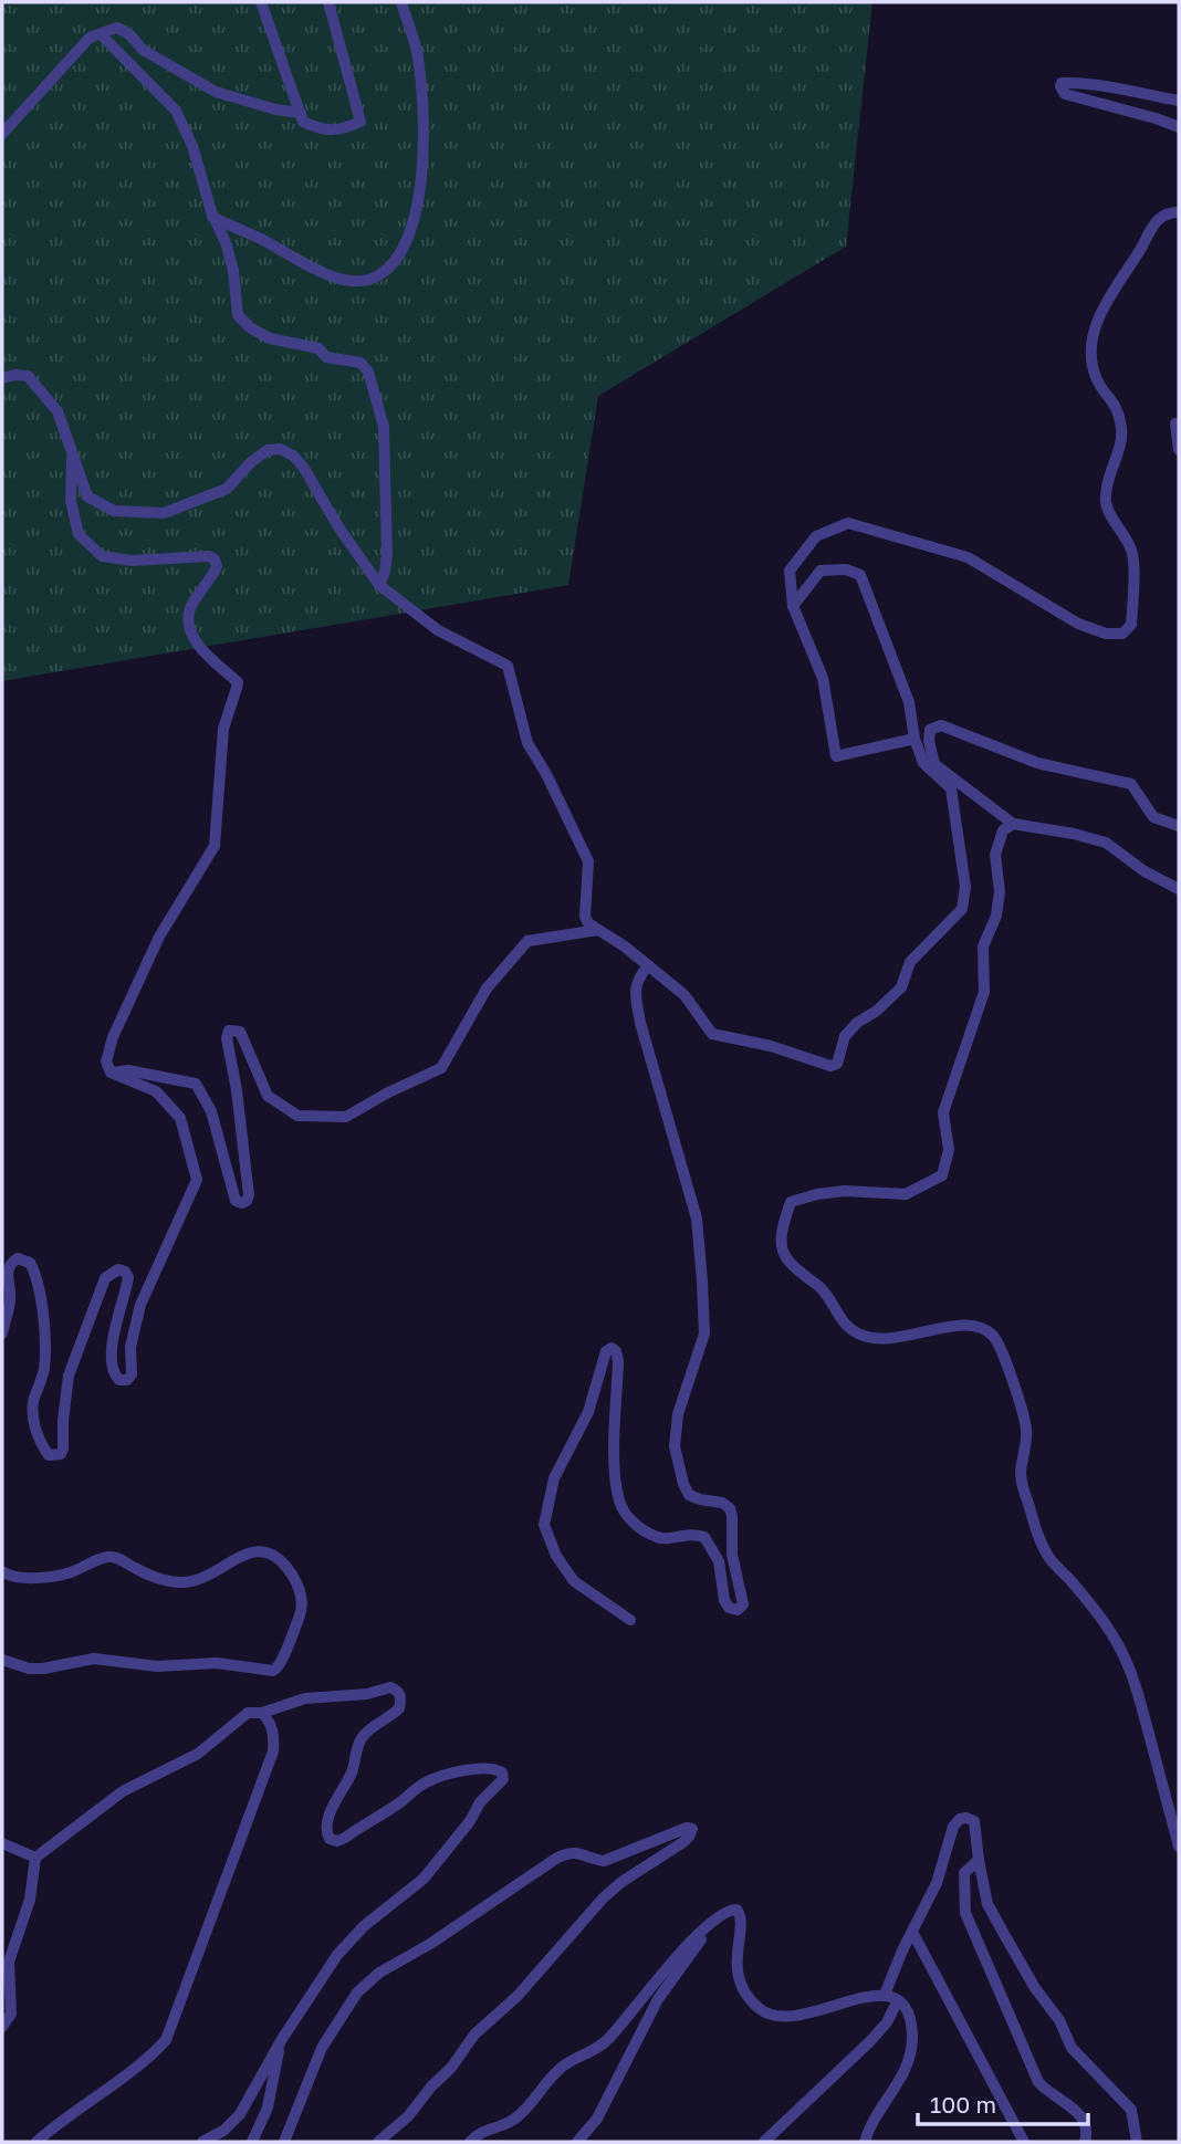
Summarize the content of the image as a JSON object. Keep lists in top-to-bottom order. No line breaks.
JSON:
{"scale_bar":"100 m"}
